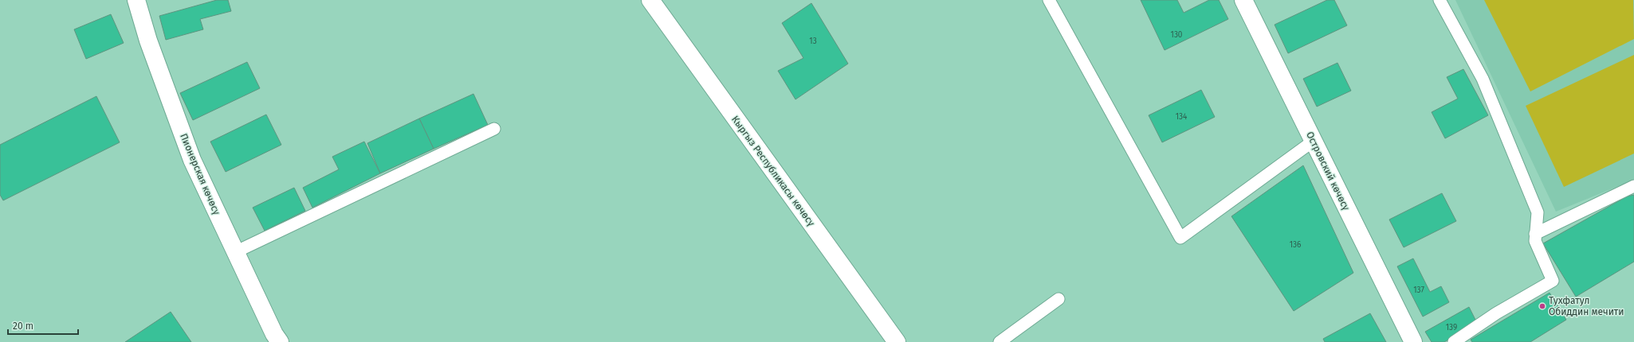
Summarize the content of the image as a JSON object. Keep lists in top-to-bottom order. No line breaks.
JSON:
{"streets":{"street":["Кыргыз Республикасы көчөсү","Островский көчөсү","Пионерская көчөсү"]},"places":["Тухфатул Обиддин мечити"],"house_numbers":["130","13","134","136","137","139"],"scale_bar":"20 m"}
